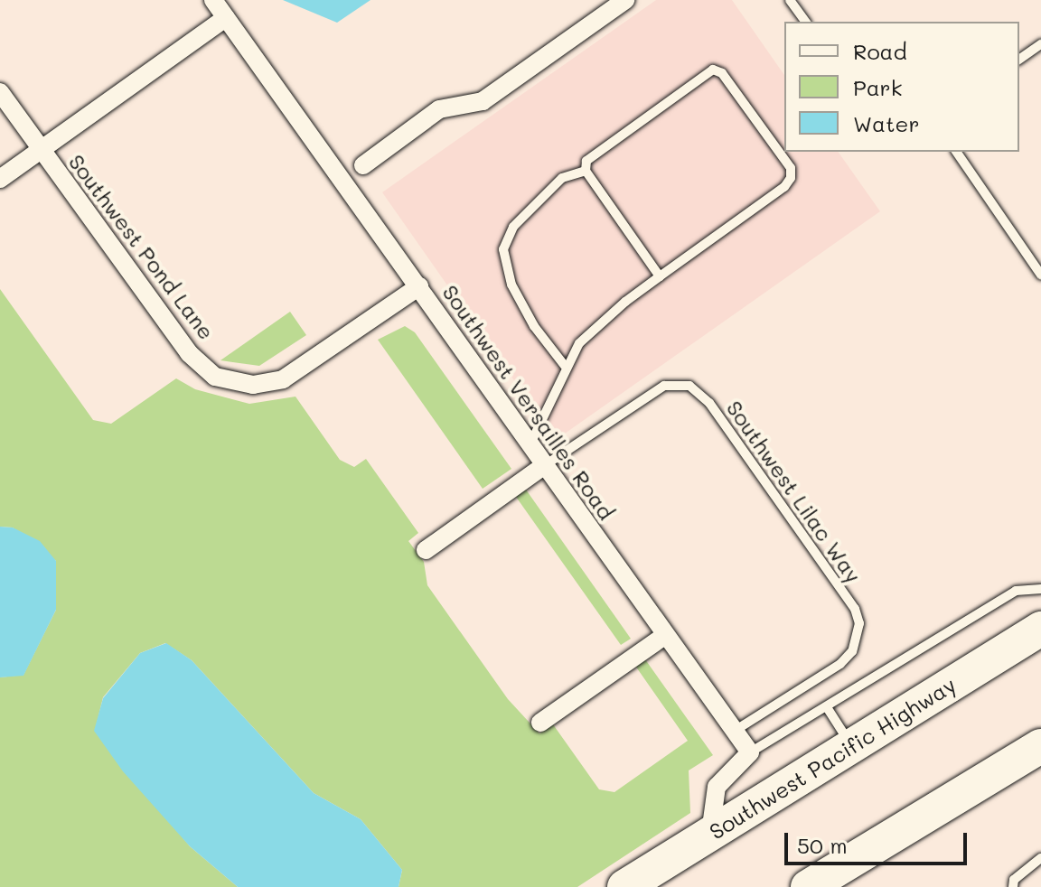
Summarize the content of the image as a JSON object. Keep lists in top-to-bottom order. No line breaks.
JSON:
{"streets":{"highway":["Southwest Pacific Highway"],"street":["Southwest Pond Lane","Southwest Versailles Road"],"lane":["Southwest Lilac Way"]},"crossings":[["Southwest Pond Lane","Southwest Versailles Road"],["Southwest Versailles Road","Southwest Lilac Way"]],"legend":["Road","Park","Water"],"scale_bar":"50 m"}
